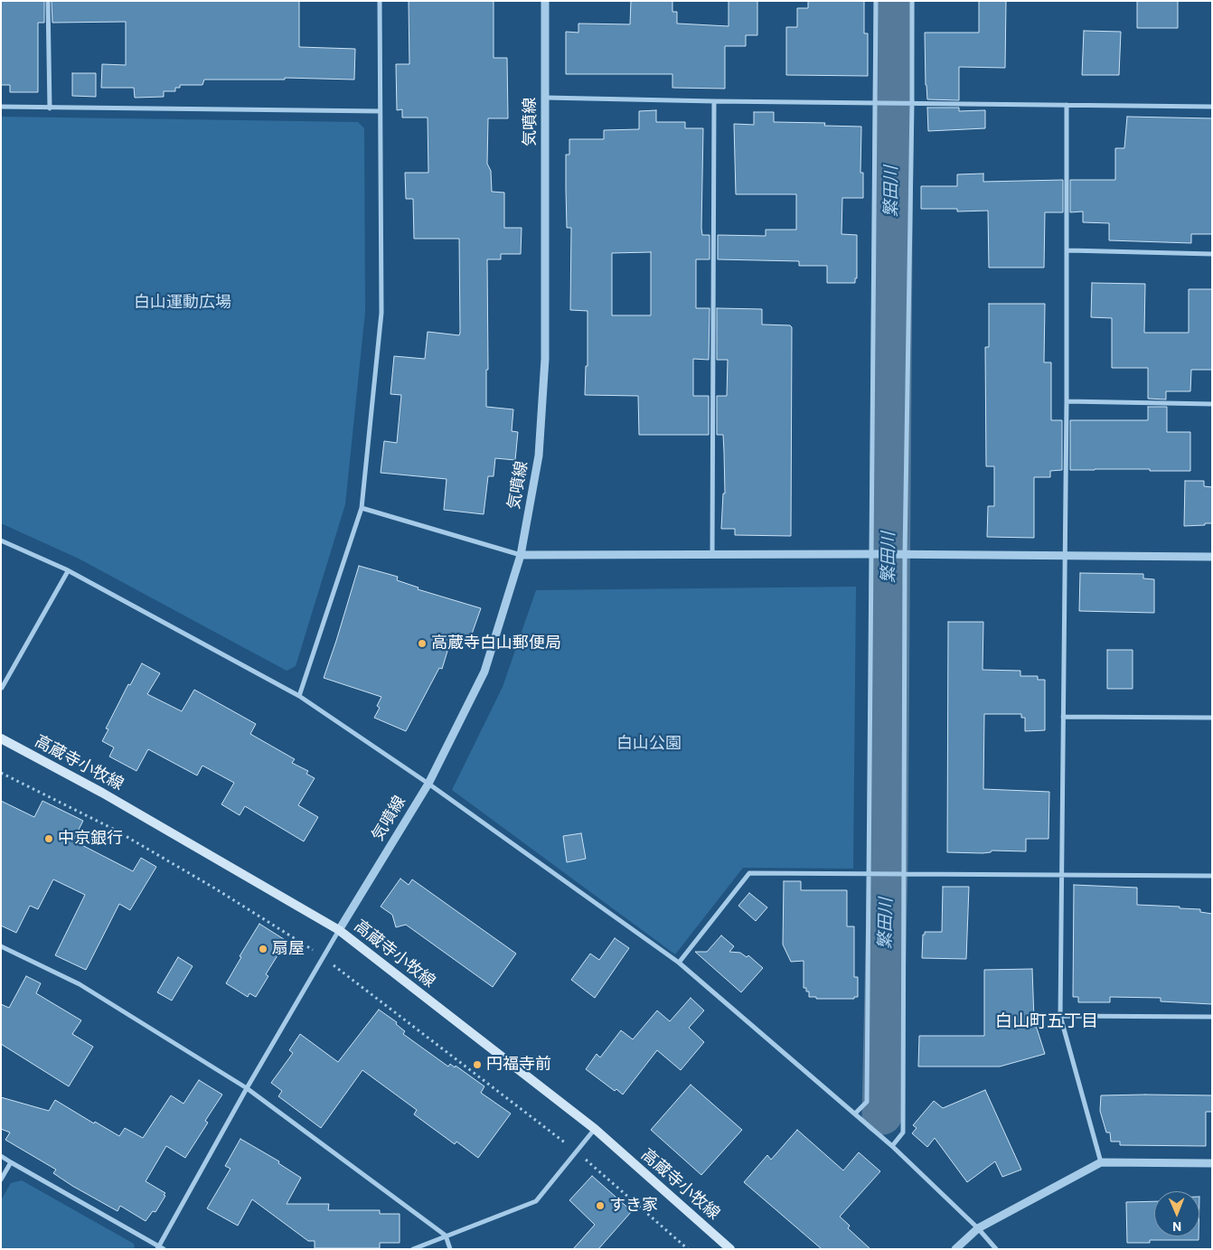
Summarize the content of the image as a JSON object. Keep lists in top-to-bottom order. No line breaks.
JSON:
{"streets":{"main road":["高蔵寺小牧線"],"street":["気噴線"]},"crossings":[["気噴線","高蔵寺小牧線"]],"districts":["白山町五丁目"],"water":["繁田川"],"parks":["白山運動広場","白山公園"],"places":["高蔵寺白山郵便局","中京銀行","扇屋","円福寺前","すき家"],"north":"bottom"}
